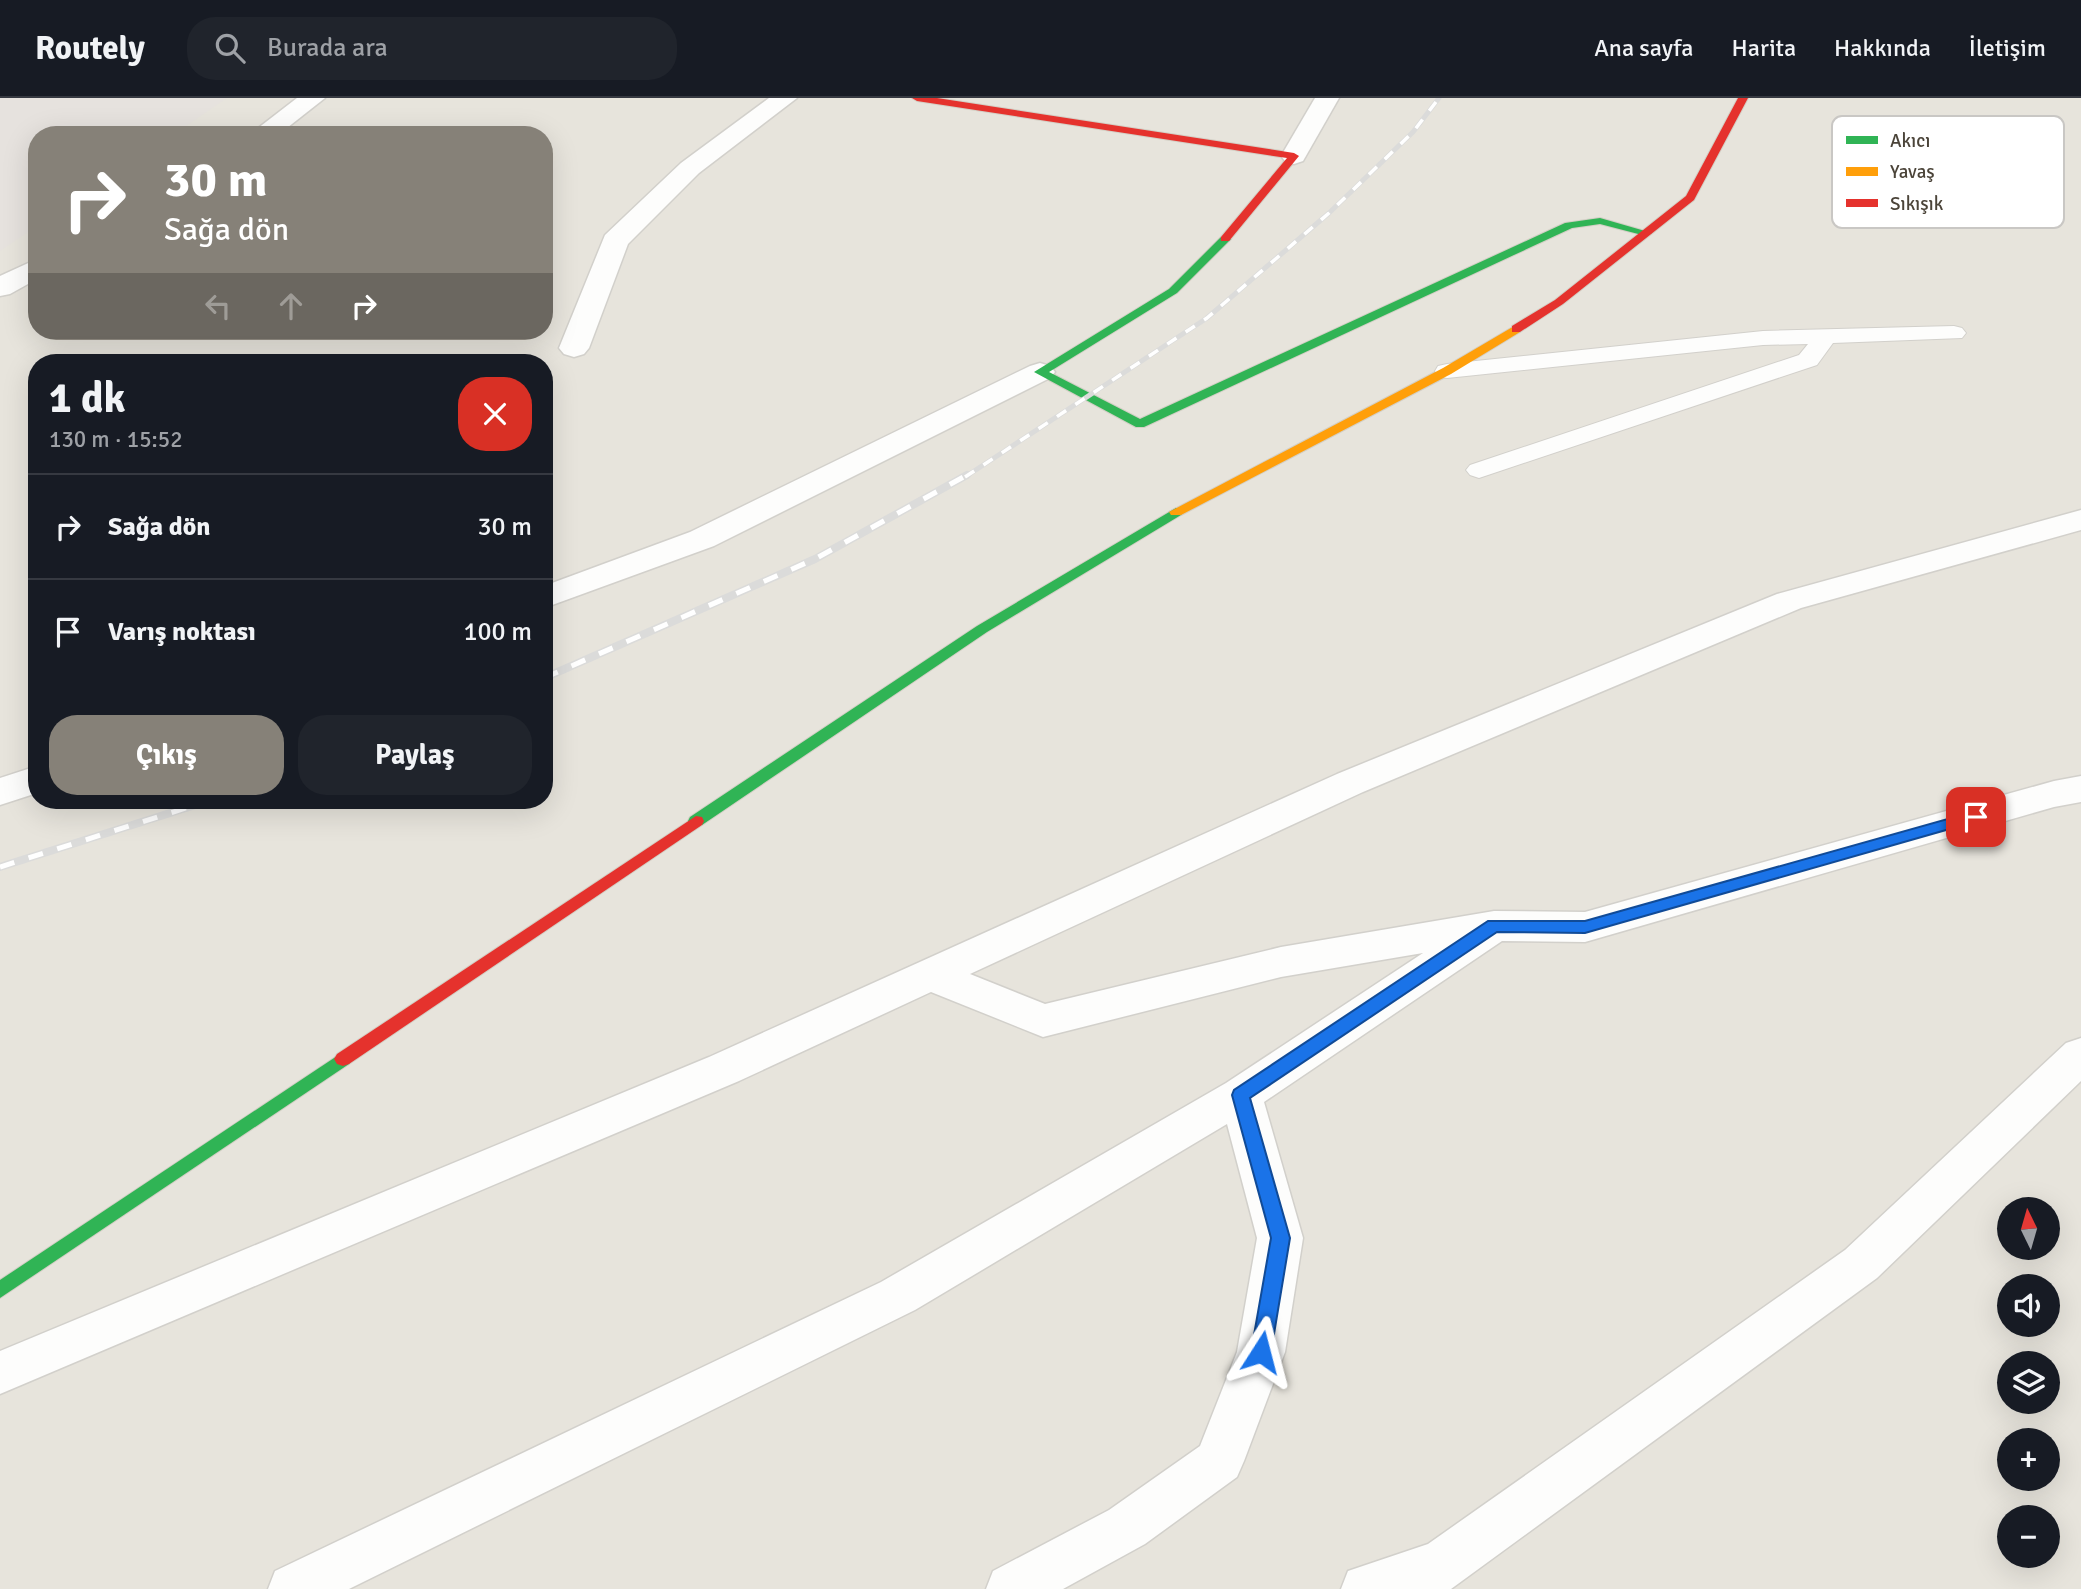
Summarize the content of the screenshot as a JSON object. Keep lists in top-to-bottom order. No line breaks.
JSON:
{"legend":["Akıcı","Yavaş","Sıkışık"],"north":"top","page":{"header":"Routely","search":"Burada ara","nav":["Ana sayfa","Harita","Hakkında","İletişim"],"turn":["30 m","Sağa dön"],"heading":["1 dk","130 m · 15:52"],"list":[{"name":"Sağa dön","value":"30 m"},{"name":"Varış noktası","value":"100 m"}],"buttons":["Çıkış","Paylaş"],"map_buttons":["+","−"]}}
